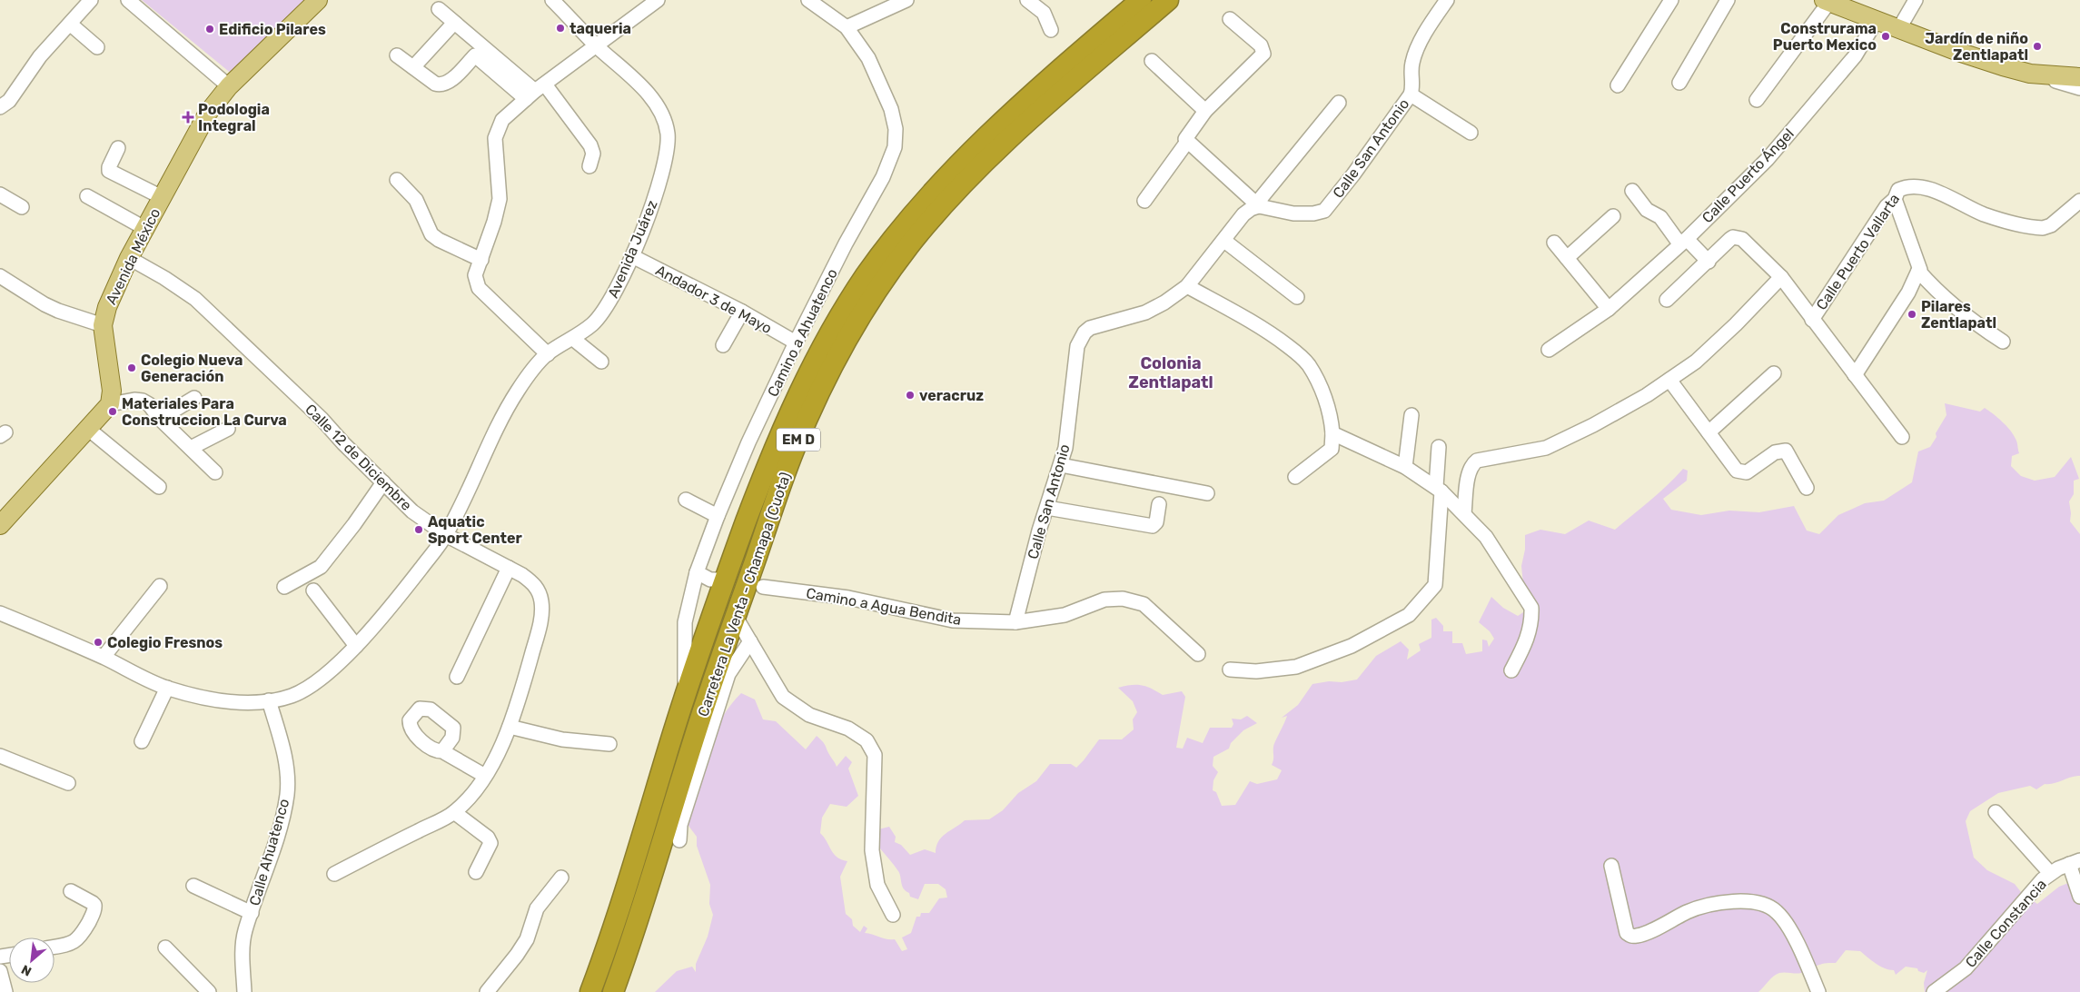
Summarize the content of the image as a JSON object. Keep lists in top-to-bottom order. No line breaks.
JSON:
{"streets":{"highway":["EM D","Carretera La Venta - Chamapa (Cuota)"],"main road":["Avenida México"],"street":["Calle San Antonio","Calle Puerto Ángel","Avenida Juárez","Calle Puerto Vallarta","Andador 3 de Mayo","Camino a Ahuatenco","Calle 12 de Diciembre","Camino a Agua Bendita","Calle Ahuatenco","Calle Constancia"]},"crossings":[["Calle San Antonio","Camino a Agua Bendita"],["Avenida Juárez","Andador 3 de Mayo"],["Avenida Juárez","Calle 12 de Diciembre"],["Avenida Juárez","Calle Ahuatenco"],["Avenida México","Calle 12 de Diciembre"],["Andador 3 de Mayo","Camino a Ahuatenco"],["Camino a Ahuatenco","Carretera La Venta - Chamapa (Cuota)"]],"districts":["Colonia Zentlapatl"],"places":{"other":["taqueria","Edificio Pilares","Construrama Puerto Mexico","Jardín de niño Zentlapatl","Pilares Zentlapatl","Colegio Nueva Generación","veracruz","Materiales Para Construccion La Curva","Aquatic Sport Center","Colegio Fresnos"],"health":["Podologia Integral"]},"north":"bottom left"}
